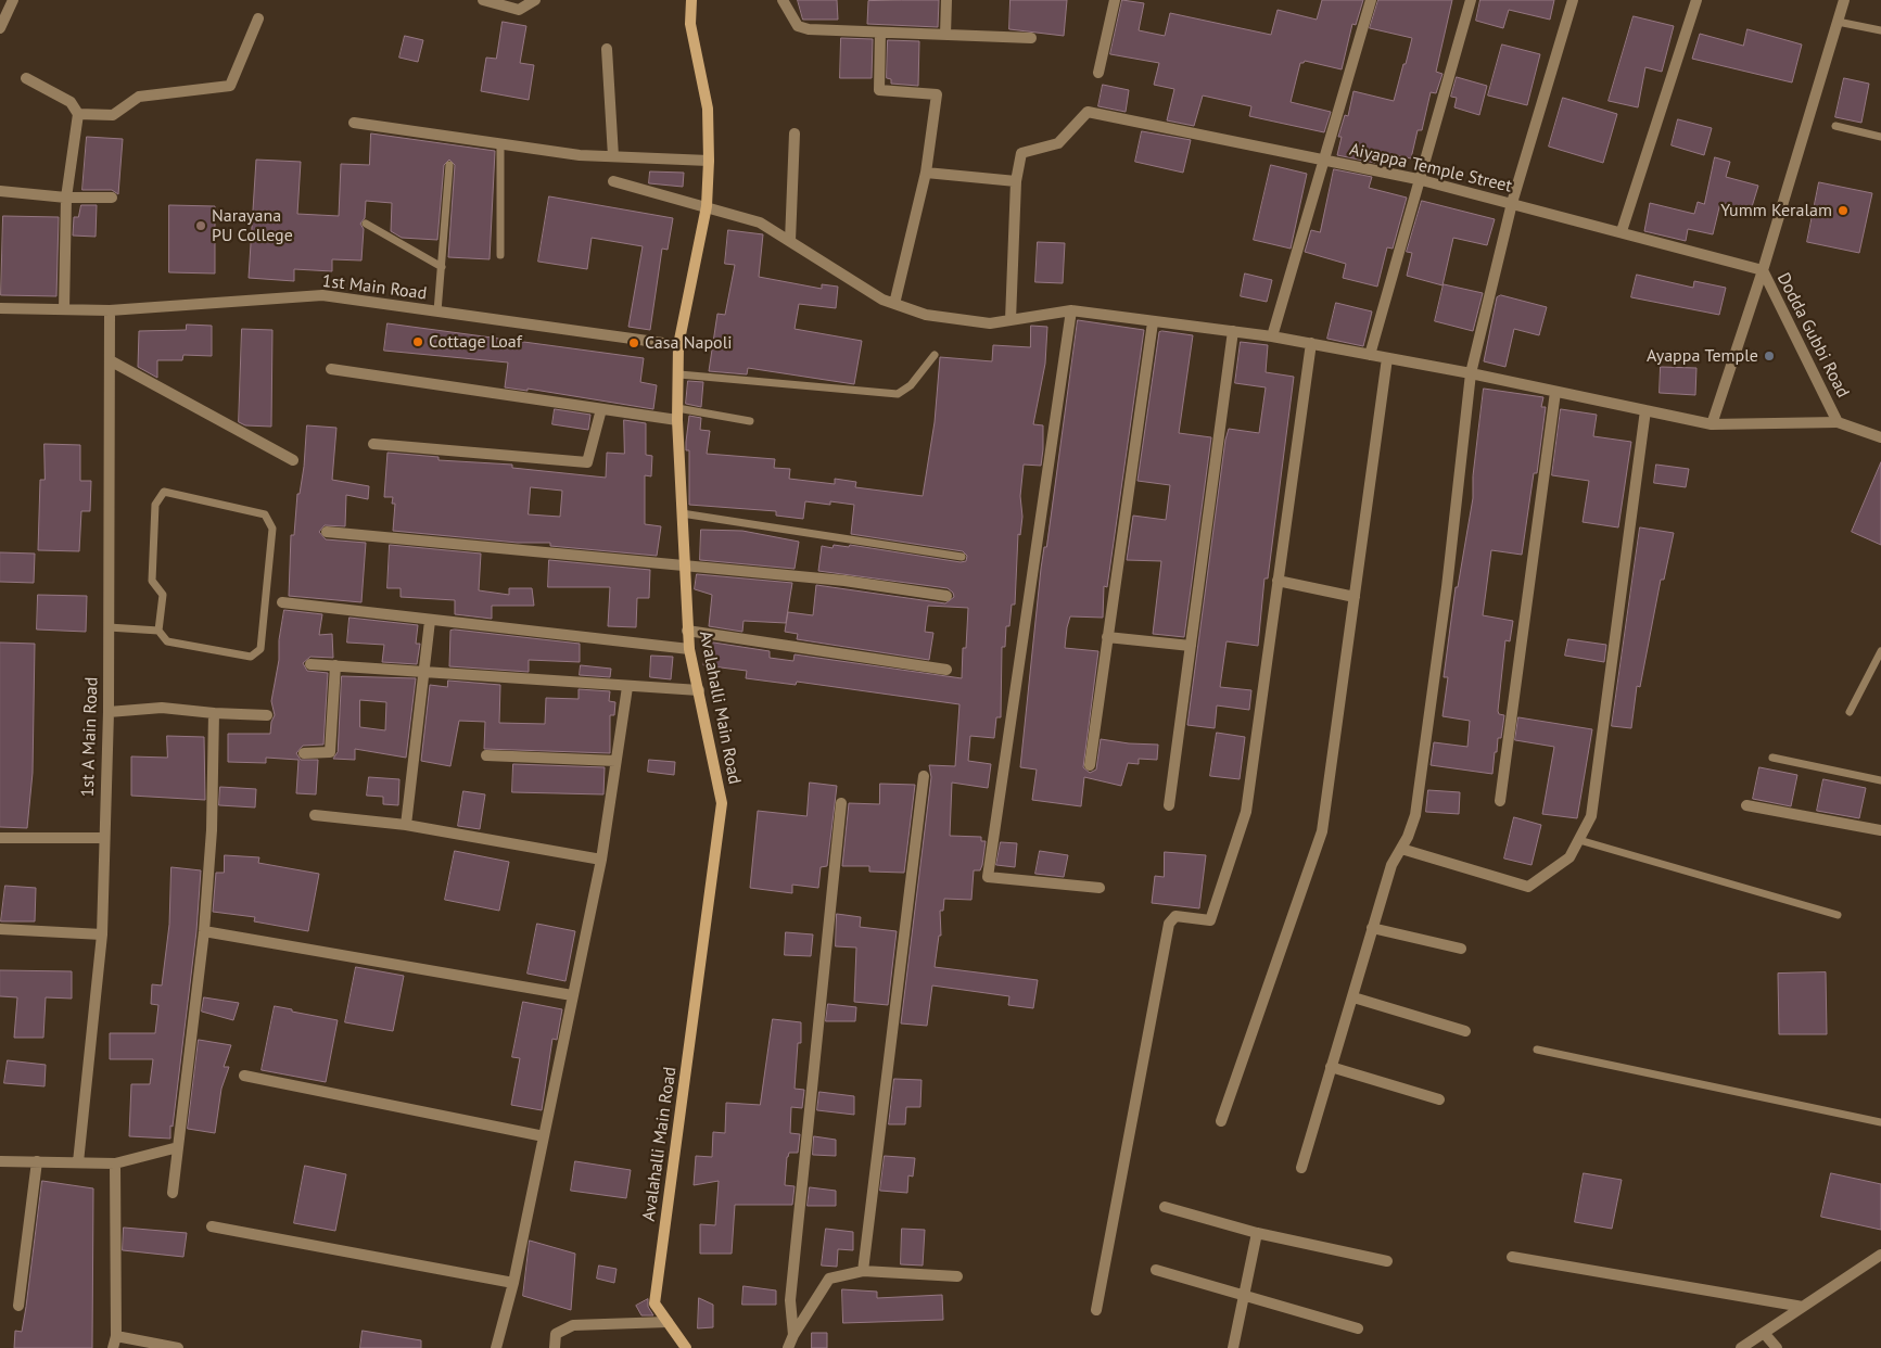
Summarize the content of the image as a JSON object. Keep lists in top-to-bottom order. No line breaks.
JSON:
{"streets":{"main road":["Avalahalli Main Road"],"street":["Aiyappa Temple Street","1st Main Road","Dodda Gubbi Road","1st A Main Road"]},"crossings":[["Aiyappa Temple Street","Dodda Gubbi Road"],["1st Main Road","Avalahalli Main Road"],["1st Main Road","1st A Main Road"]],"places":["Yumm Keralam","Narayana PU College","Cottage Loaf","Casa Napoli","Ayappa Temple"]}
